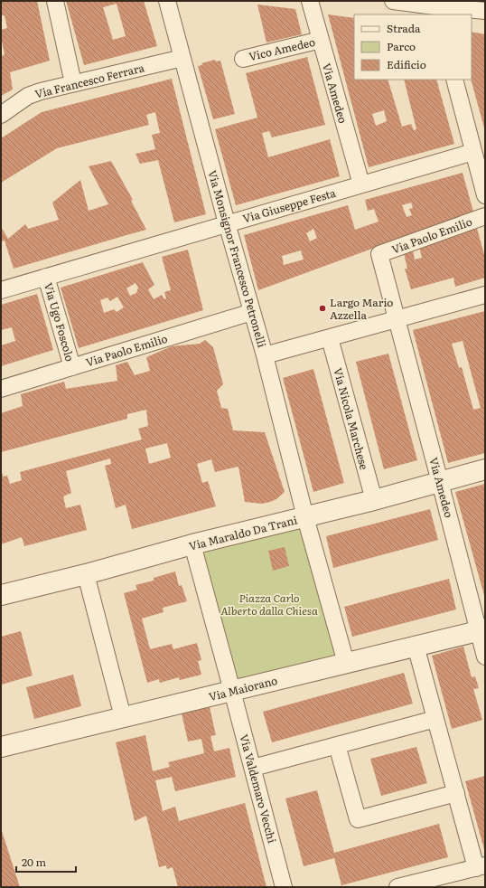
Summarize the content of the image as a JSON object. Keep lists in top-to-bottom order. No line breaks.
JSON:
{"streets":{"street":["Vico Amedeo","Via Francesco Ferrara","Via Amedeo","Via Giuseppe Festa","Via Paolo Emilio","Via Monsignor Francesco Petronelli","Via Ugo Foscolo","Via Nicola Marchese","Via Maraldo Da Trani","Via Maiorano","Via Valdemaro Vecchi"]},"crossings":[["Vico Amedeo","Via Amedeo"],["Via Francesco Ferrara","Via Monsignor Francesco Petronelli"],["Via Amedeo","Via Giuseppe Festa"],["Via Amedeo","Via Paolo Emilio"],["Via Amedeo","Via Maraldo Da Trani"],["Via Amedeo","Via Maiorano"],["Via Giuseppe Festa","Via Monsignor Francesco Petronelli"],["Via Giuseppe Festa","Via Ugo Foscolo"],["Via Paolo Emilio","Via Monsignor Francesco Petronelli"],["Via Paolo Emilio","Via Ugo Foscolo"],["Via Monsignor Francesco Petronelli","Via Maraldo Da Trani"],["Via Nicola Marchese","Via Maraldo Da Trani"],["Via Maiorano","Via Valdemaro Vecchi"]],"parks":["Piazza Carlo Alberto dalla Chiesa"],"places":["Largo Mario Azzella"],"legend":["Strada","Parco","Edificio"],"scale_bar":"20 m"}
